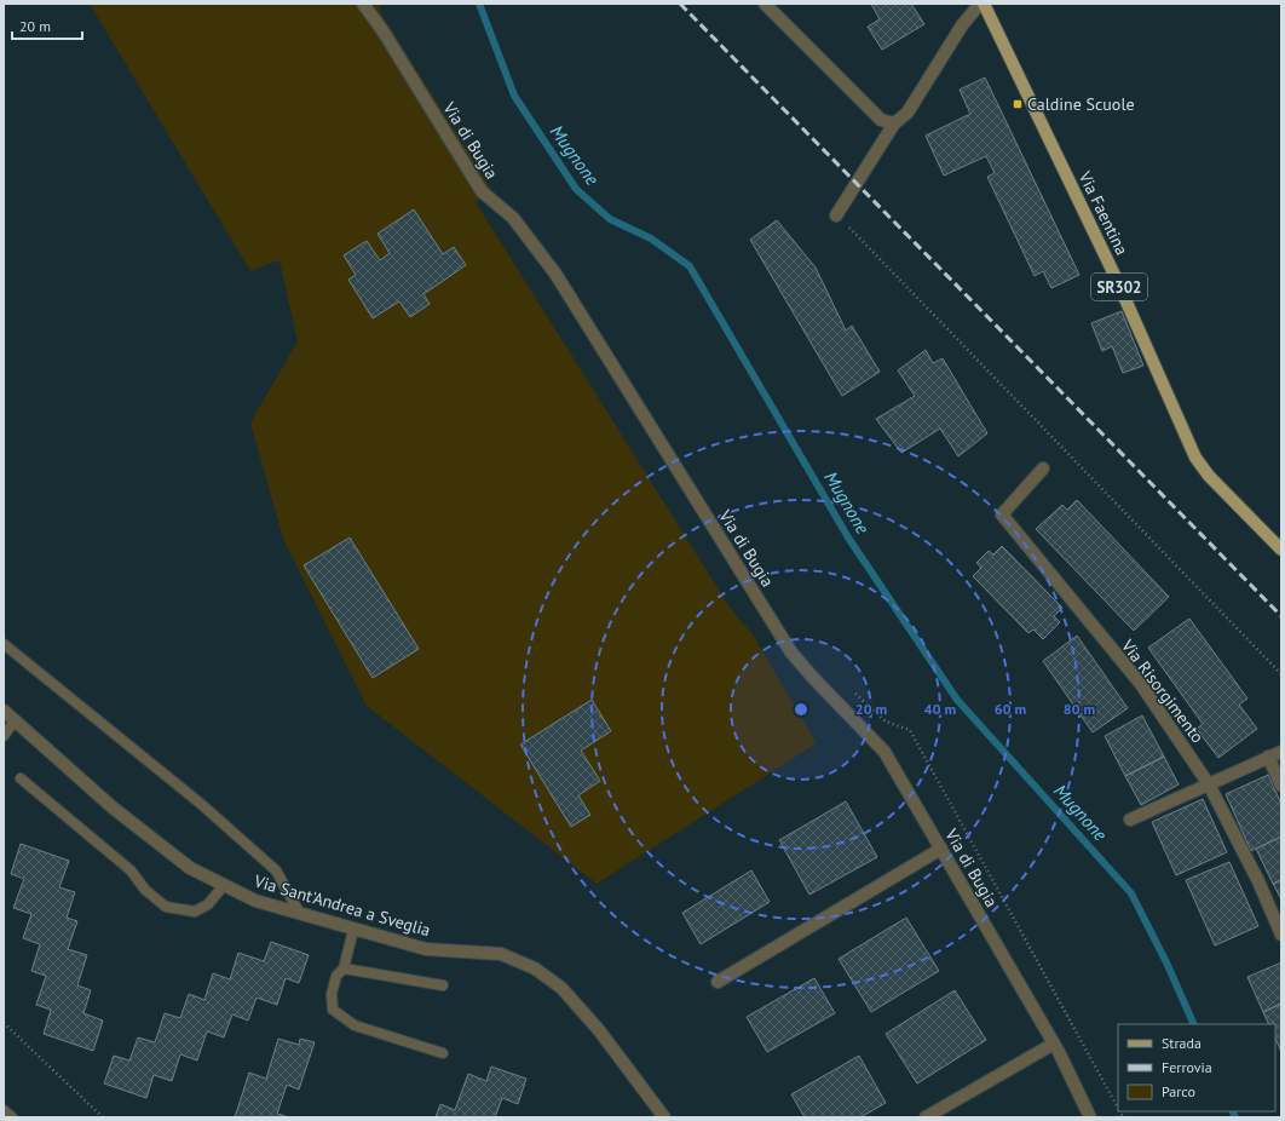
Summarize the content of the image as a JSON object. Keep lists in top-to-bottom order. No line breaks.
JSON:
{"streets":{"main road":["Via Faentina","SR302"],"street":["Via di Bugia","Via Risorgimento","Via Sant'Andrea a Sveglia"]},"water":["Mugnone"],"places":{"transit":["Caldine Scuole"]},"legend":["Strada","Ferrovia","Parco"],"scale_bar":"20 m","rings":["20 m","40 m","60 m","80 m"]}
